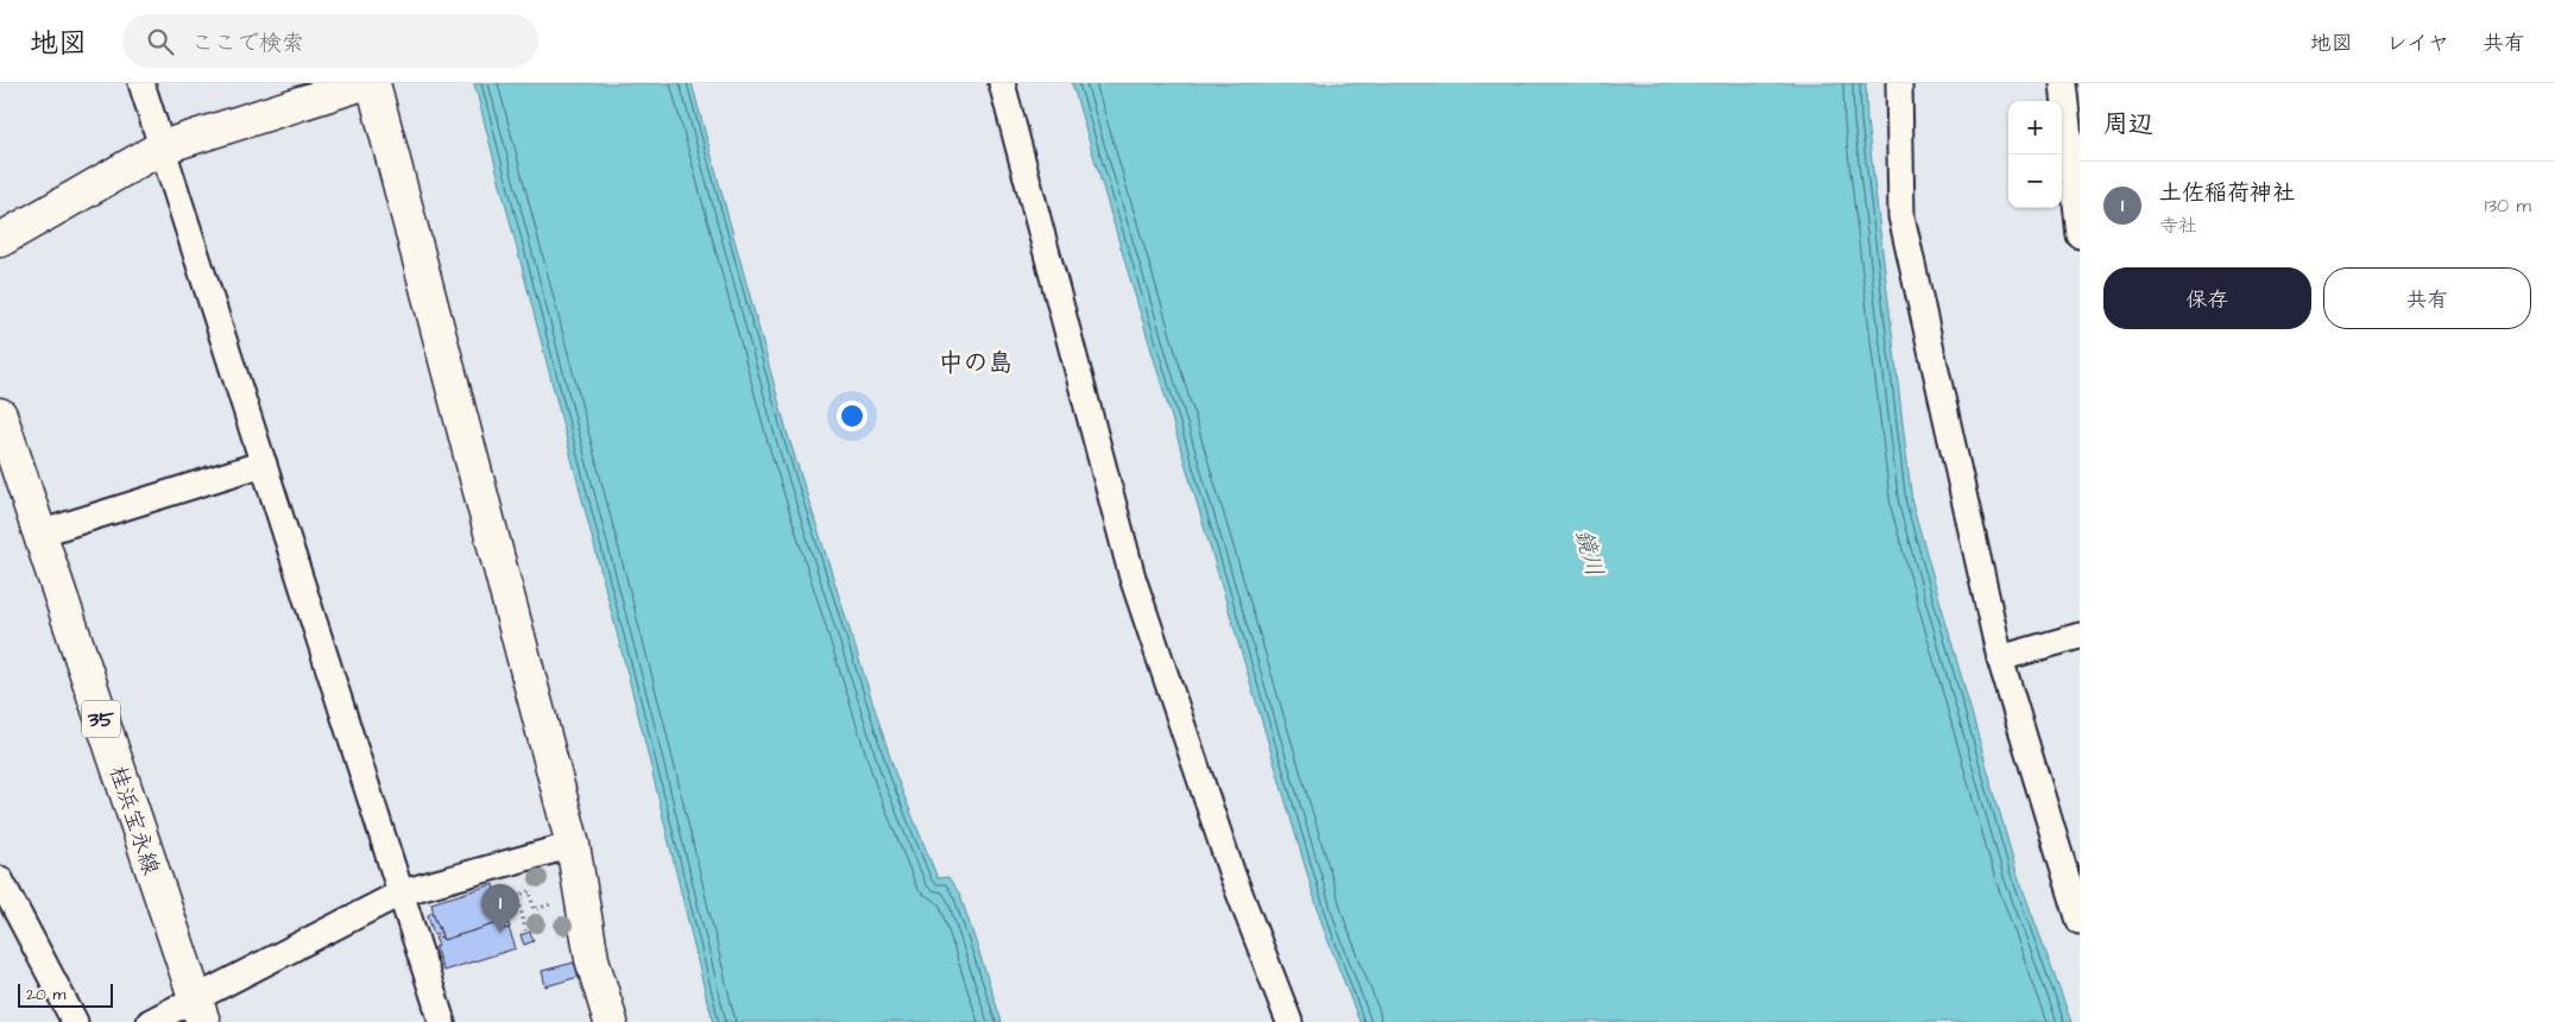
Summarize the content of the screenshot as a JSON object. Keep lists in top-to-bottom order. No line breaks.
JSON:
{"streets":{"street":["35","桂浜宝永線"]},"districts":["中の島"],"water":["鏡川"],"scale_bar":"20 m","page":{"header":"地図","search":"ここで検索","nav":["地図","レイヤ","共有"],"heading":"周辺","map_buttons":["+","−"],"list":[{"mark":"1","name":"土佐稲荷神社","note":"寺社","value":"130 m"}],"buttons":["保存","共有"],"pins":"1","scale":"20 m"}}
